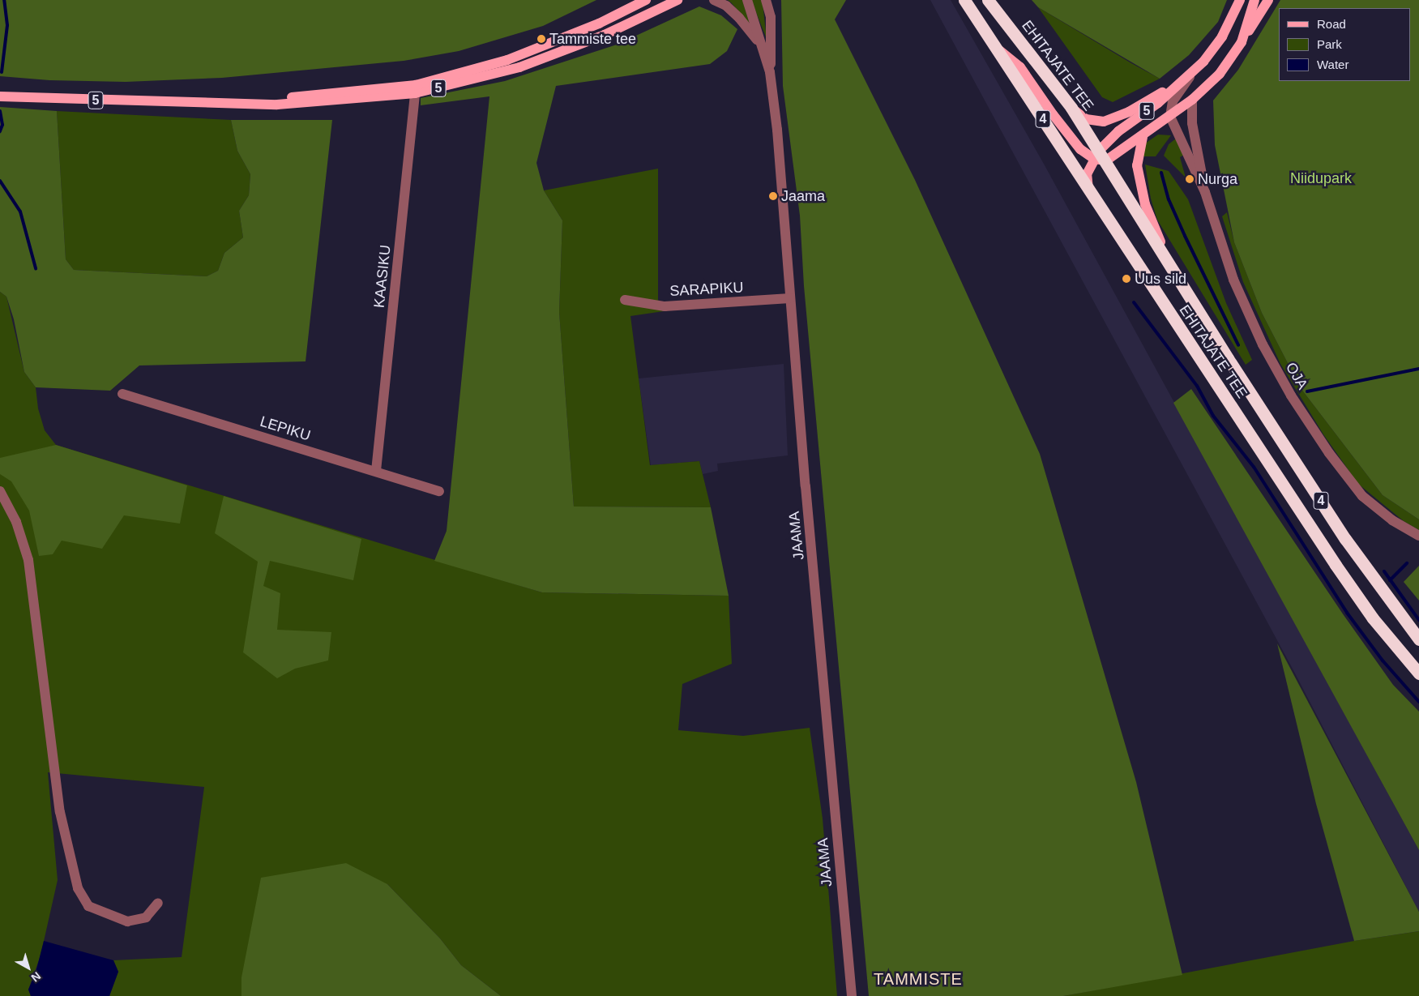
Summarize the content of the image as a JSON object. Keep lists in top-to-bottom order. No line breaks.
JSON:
{"streets":{"highway":["EHITAJATE TEE","4"],"main road":["5"],"street":["KAASIKU","SARAPIKU","OJA","LEPIKU","JAAMA"]},"crossings":[["EHITAJATE TEE","5"],["5","KAASIKU"],["5","OJA"],["KAASIKU","LEPIKU"],["SARAPIKU","JAAMA"]],"districts":["TAMMISTE"],"parks":["Niidupark"],"places":["Tammiste tee","Nurga","Jaama","Uus sild"],"legend":["Road","Park","Water"],"north":"bottom right"}
